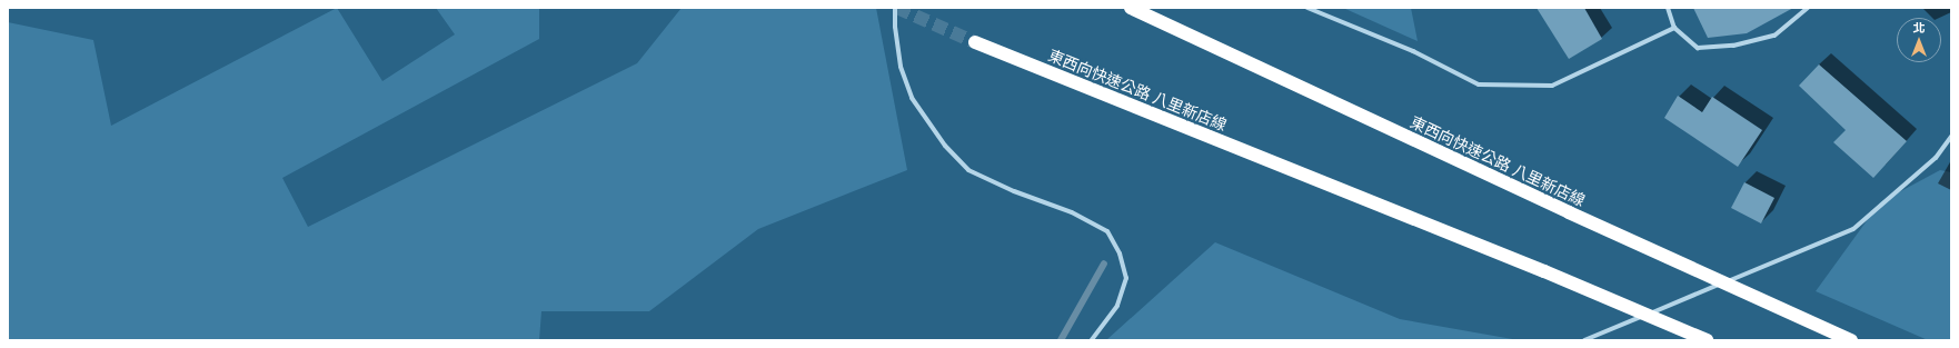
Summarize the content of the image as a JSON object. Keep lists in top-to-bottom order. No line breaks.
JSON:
{"streets":{"highway":["東西向快速公路 八里新店線"]},"north":"top"}
